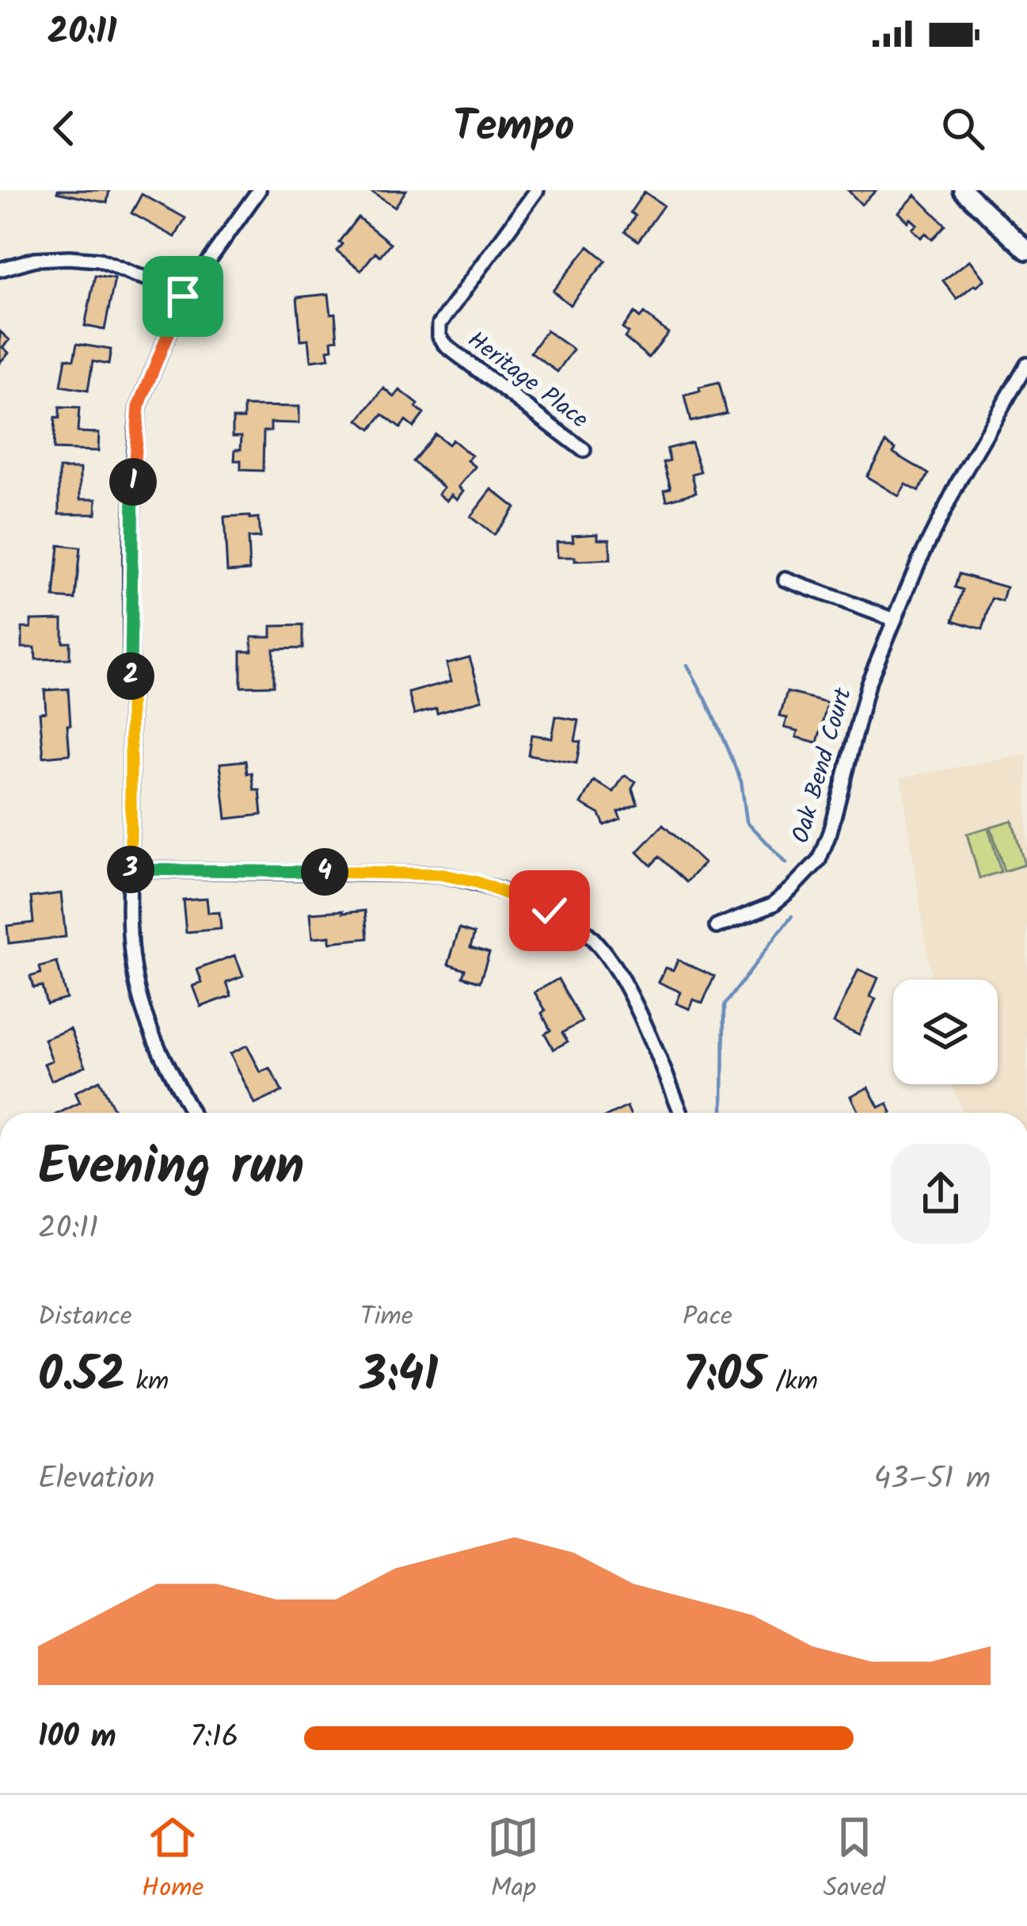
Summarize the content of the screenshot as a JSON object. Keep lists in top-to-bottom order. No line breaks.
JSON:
{"streets":{"street":["Heritage Place","Oak Bend Court"]},"page":{"status":"20:11","header":"Tempo","pins":["1","2","3","4"],"heading":["Evening run","20:11"],"stats":[["Distance","0.52 km"],["Time","3:41"],["Pace","7:05 /km"]],"chart":["Elevation","43–51 m"],"list":[{"name":"100 m","note":"7:16"}],"tabs":["Home","Map","Saved"]}}
